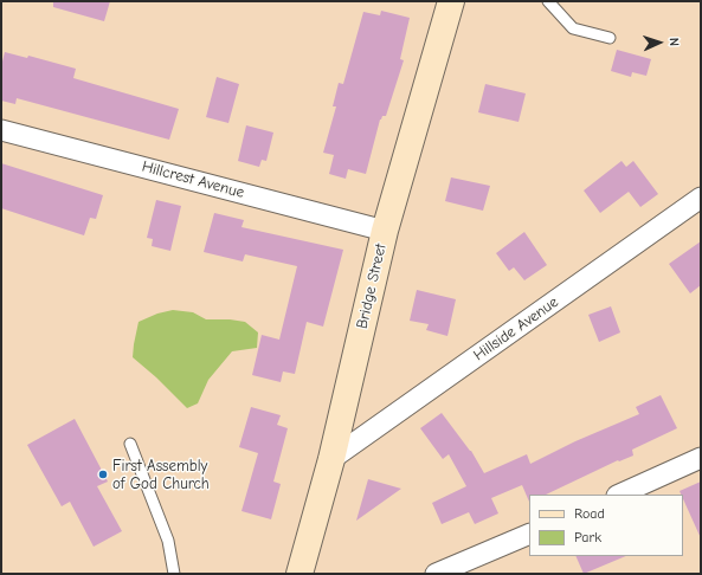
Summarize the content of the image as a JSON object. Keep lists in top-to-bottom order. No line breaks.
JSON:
{"streets":{"main road":["Bridge Street"],"street":["Hillcrest Avenue","Hillside Avenue"]},"crossings":[["Hillcrest Avenue","Bridge Street"],["Bridge Street","Hillside Avenue"]],"places":["First Assembly of God Church"],"legend":["Road","Park"],"north":"right"}
